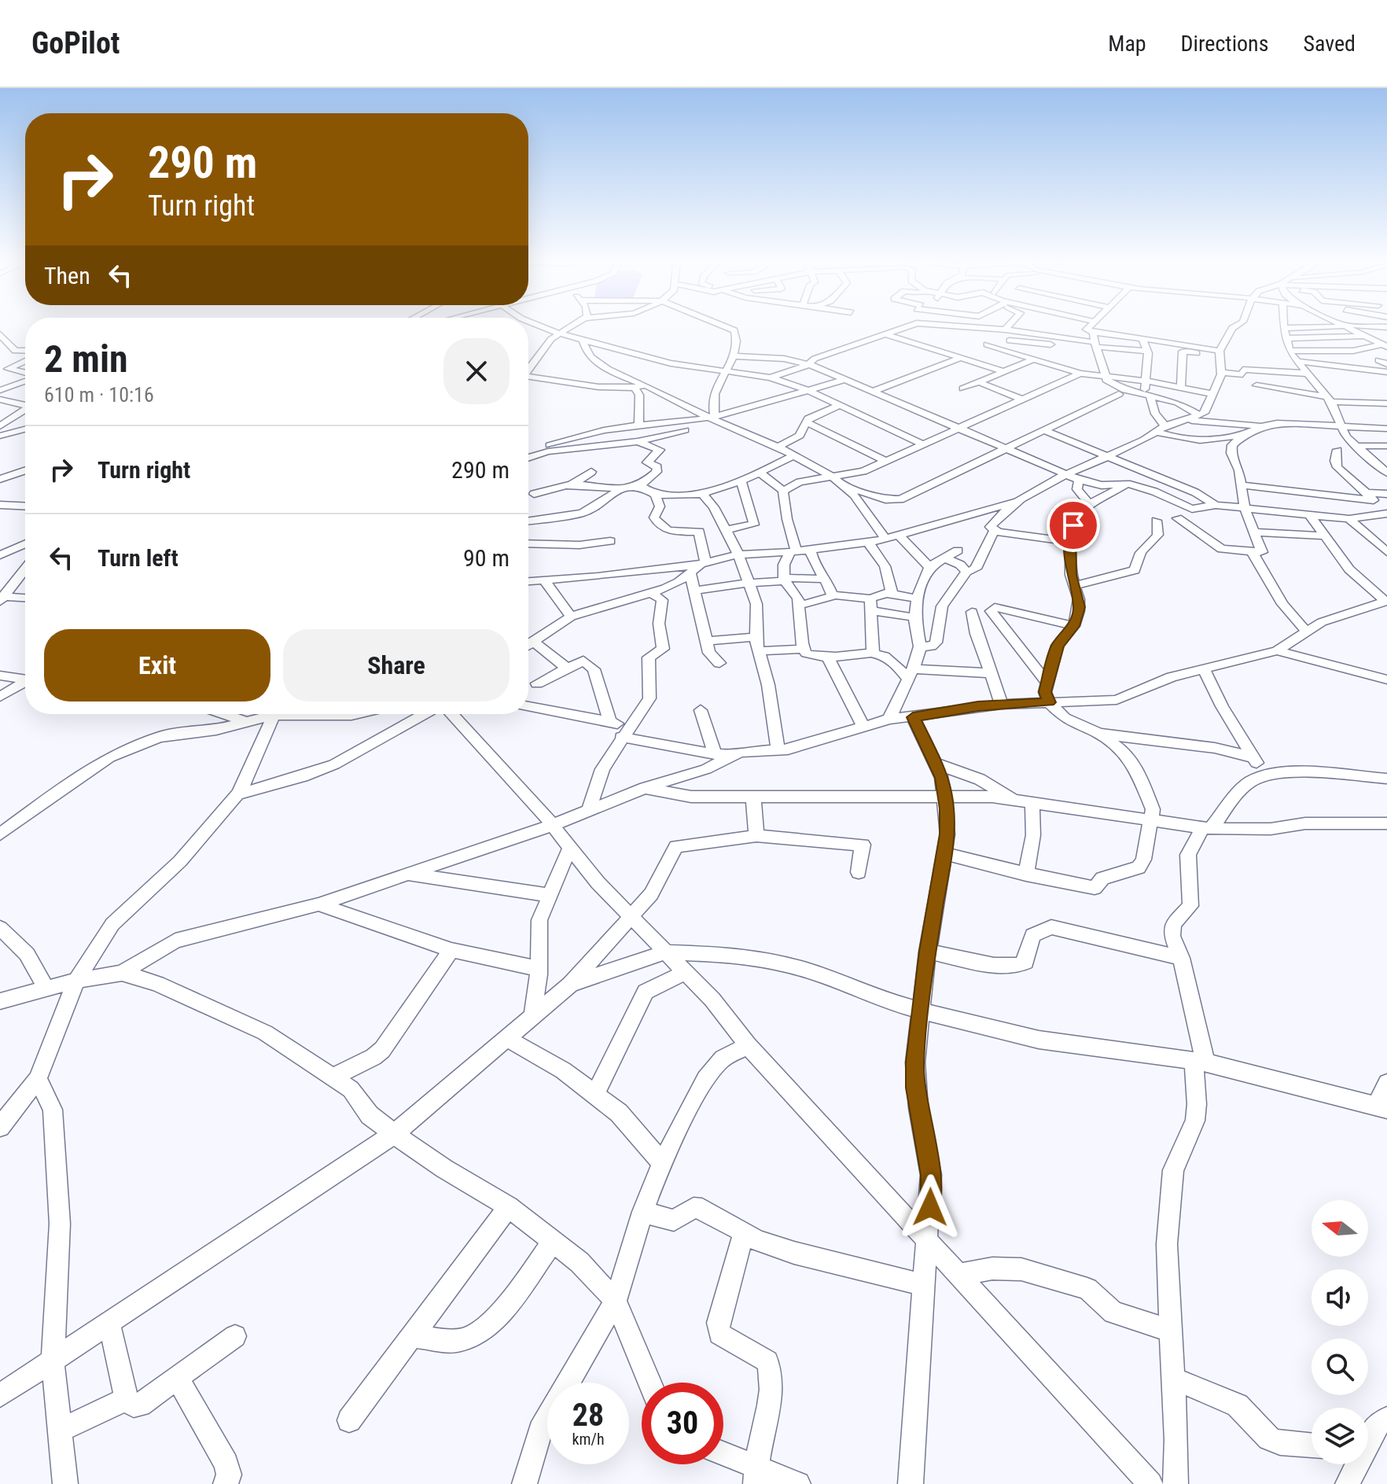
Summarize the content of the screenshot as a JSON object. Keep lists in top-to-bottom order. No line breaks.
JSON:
{"north":"left","page":{"header":"GoPilot","nav":["Map","Directions","Saved"],"turn":["290 m","Turn right"],"then":"Then","heading":["2 min","610 m · 10:16"],"list":[{"name":"Turn right","value":"290 m"},{"name":"Turn left","value":"90 m"}],"buttons":["Exit","Share"],"speed":"28 km/h","limit":"30"}}
